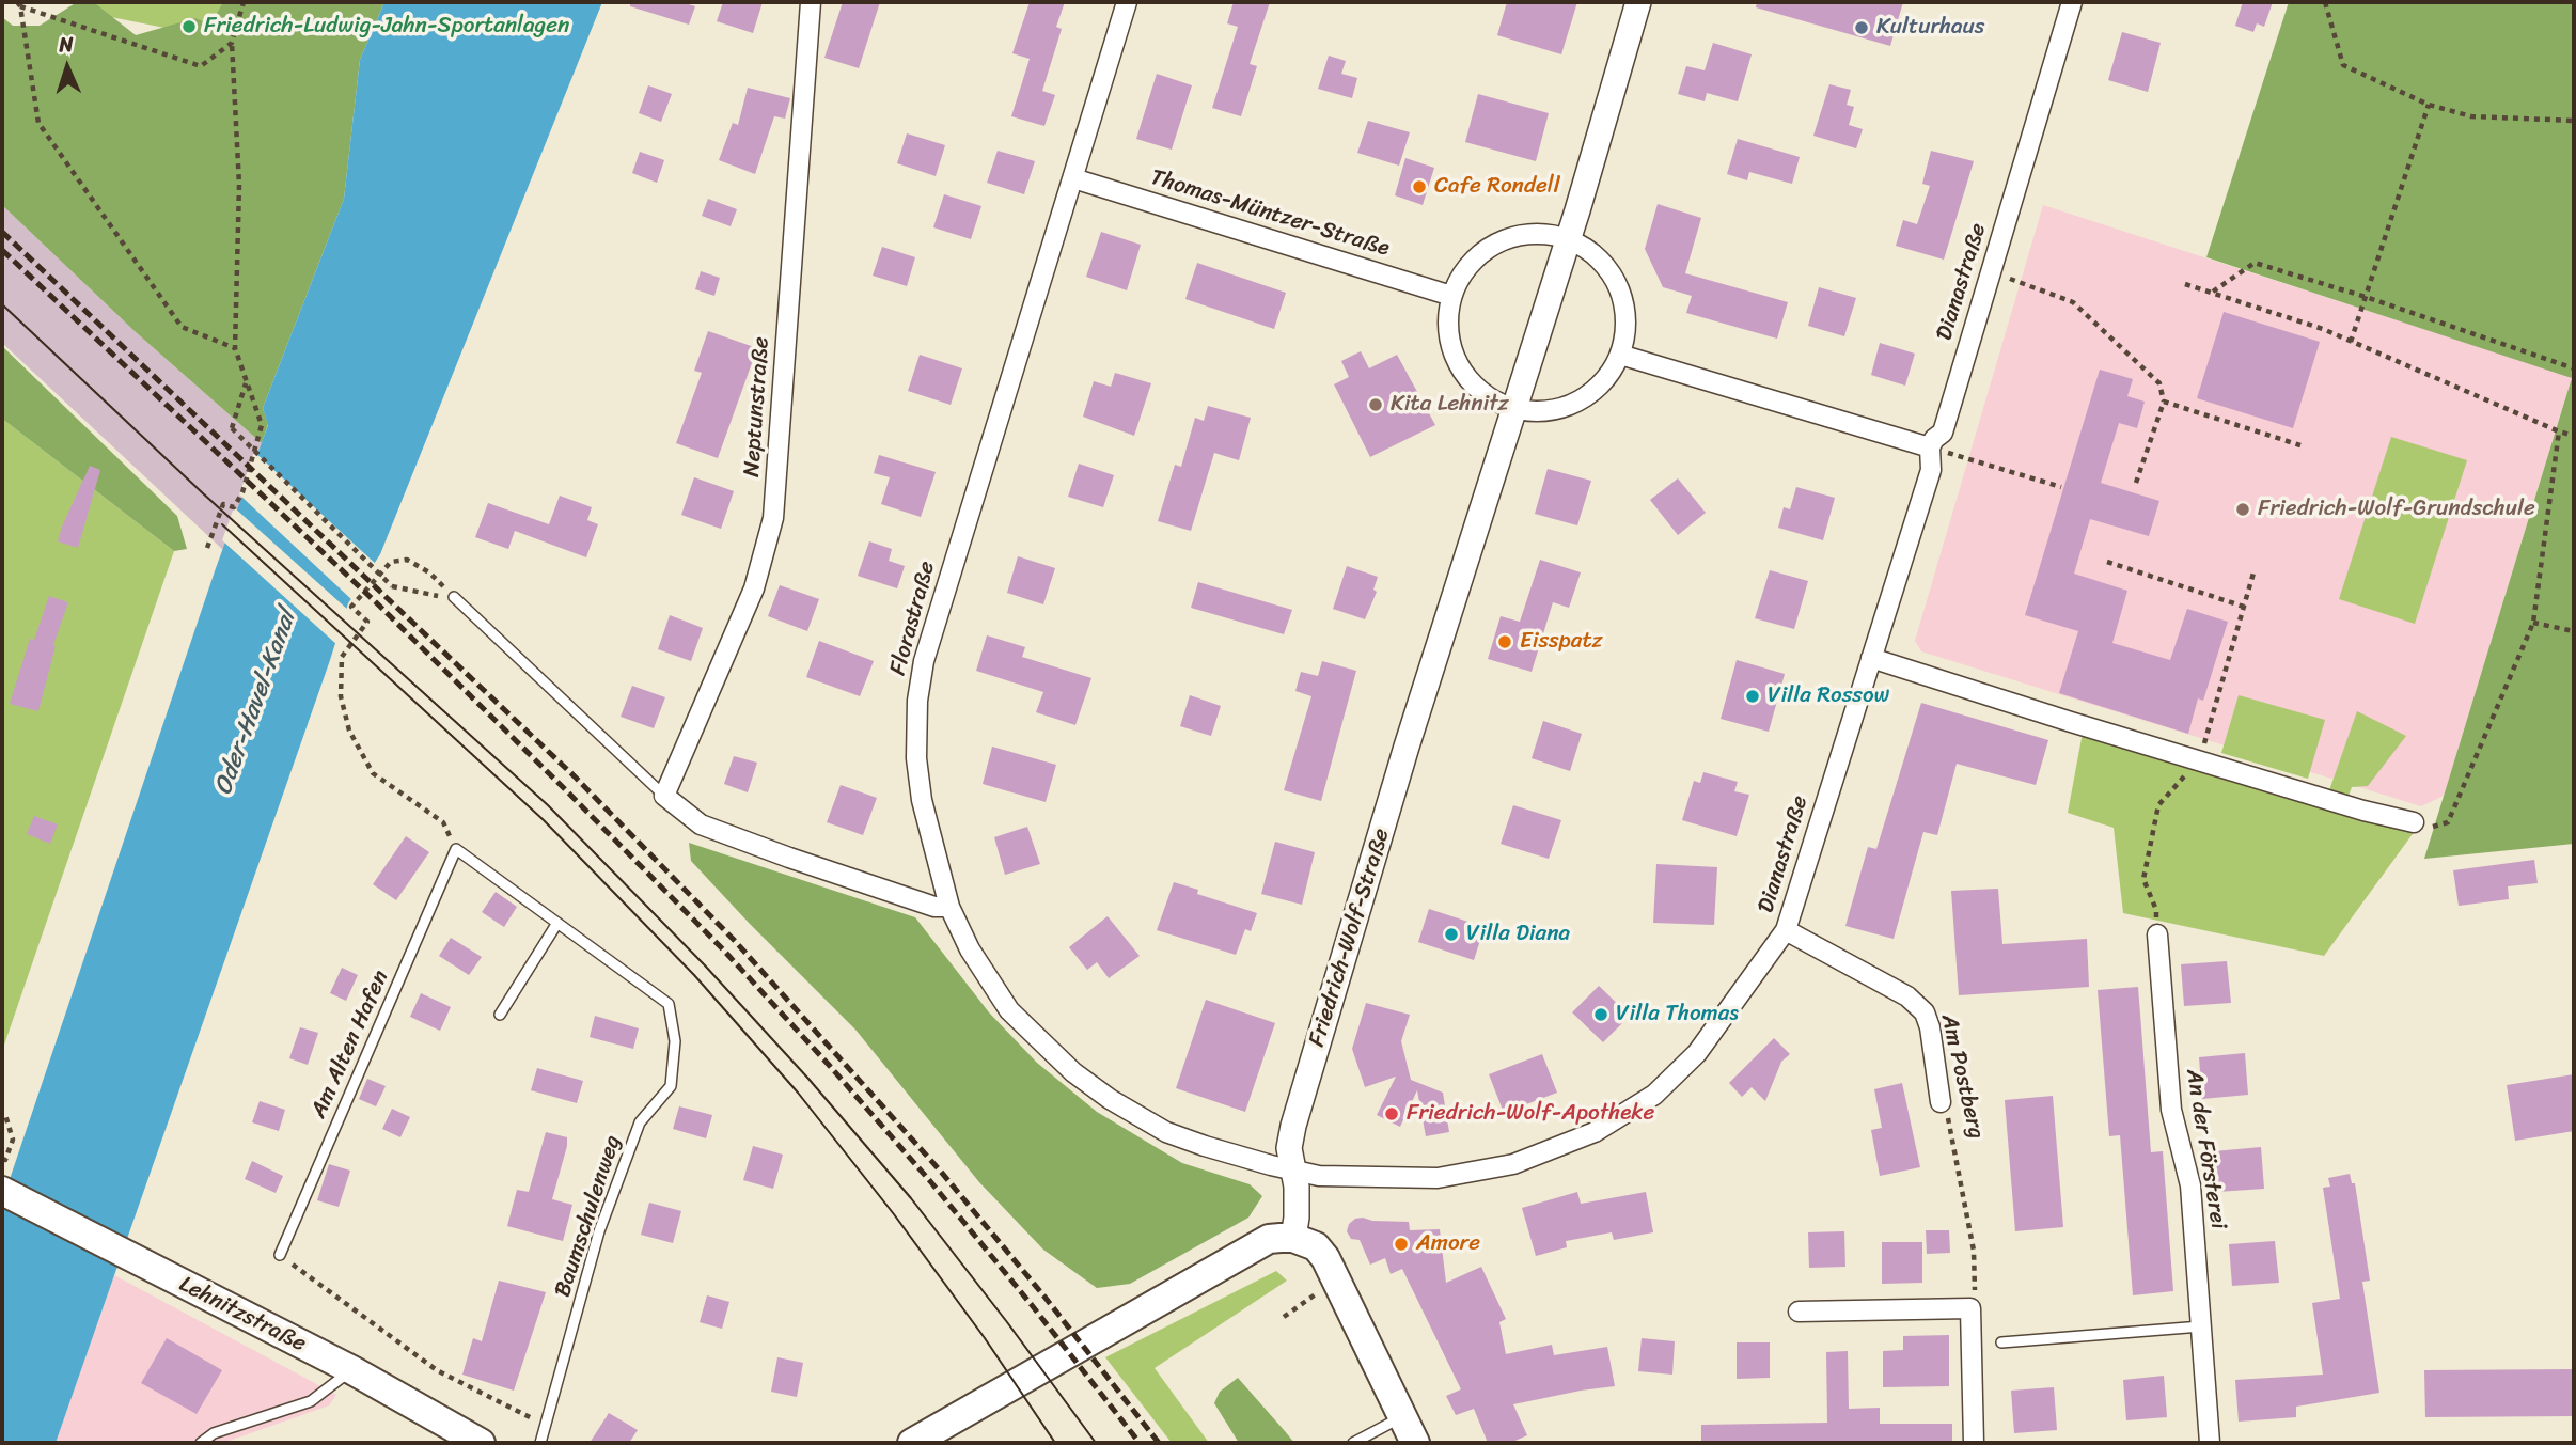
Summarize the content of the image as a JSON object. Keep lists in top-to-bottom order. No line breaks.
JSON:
{"streets":{"main road":["Lehnitzstraße"],"street":["Thomas-Müntzer-Straße","Dianastraße","Neptunstraße","Florastraße","Friedrich-Wolf-Straße","Am Postberg","An der Försterei"],"lane":["Am Alten Hafen","Baumschulenweg"]},"crossings":[["Thomas-Müntzer-Straße","Florastraße"],["Dianastraße","Florastraße"],["Dianastraße","Friedrich-Wolf-Straße"],["Dianastraße","Am Postberg"],["Florastraße","Friedrich-Wolf-Straße"],["Am Alten Hafen","Baumschulenweg"]],"water":["Oder-Havel-Kanal"],"places":["Friedrich-Ludwig-Jahn-Sportanlagen","Kulturhaus","Cafe Rondell","Kita Lehnitz","Friedrich-Wolf-Grundschule","Eisspatz","Villa Rossow","Villa Diana","Villa Thomas","Friedrich-Wolf-Apotheke","Amore"],"north":"top"}
